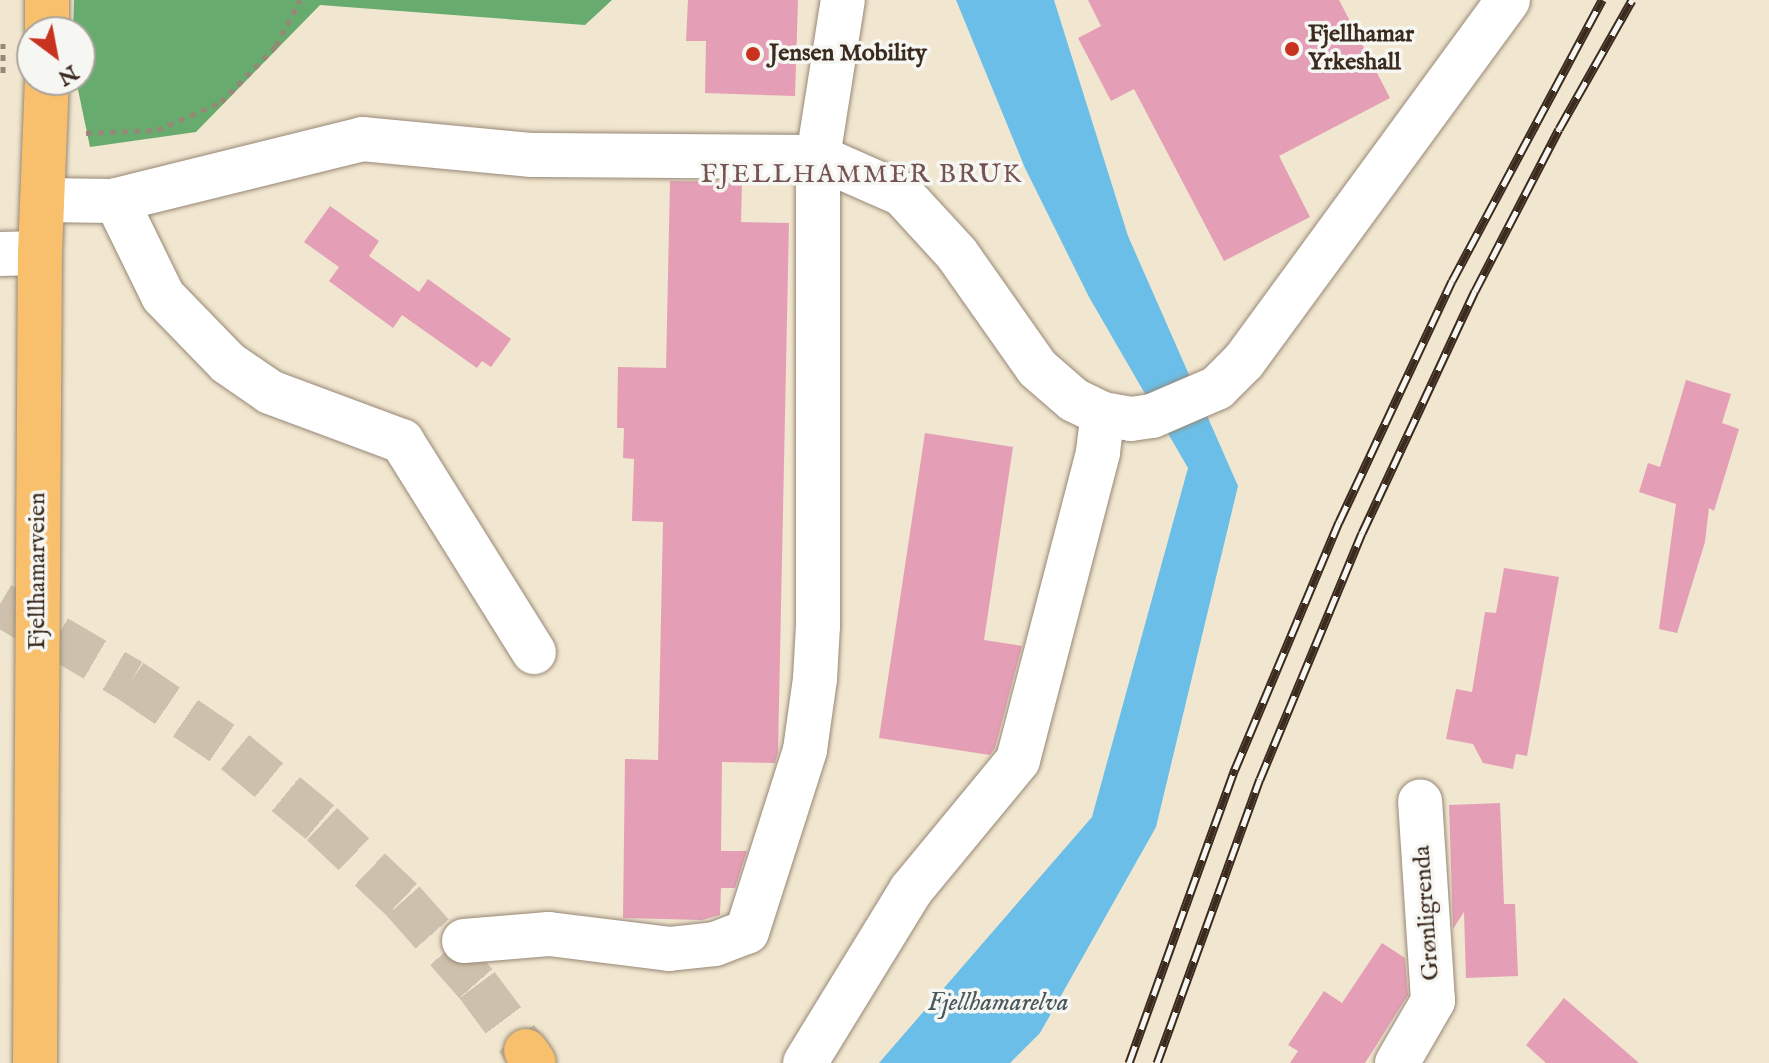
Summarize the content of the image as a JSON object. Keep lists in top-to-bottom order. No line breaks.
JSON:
{"streets":{"main road":["Fjellhamarveien"],"street":["Grønligrenda"]},"districts":["FJELLHAMMER BRUK"],"water":["Fjellhamarelva"],"places":["Fjellhamar Yrkeshall","Jensen Mobility"],"north":"bottom right"}
